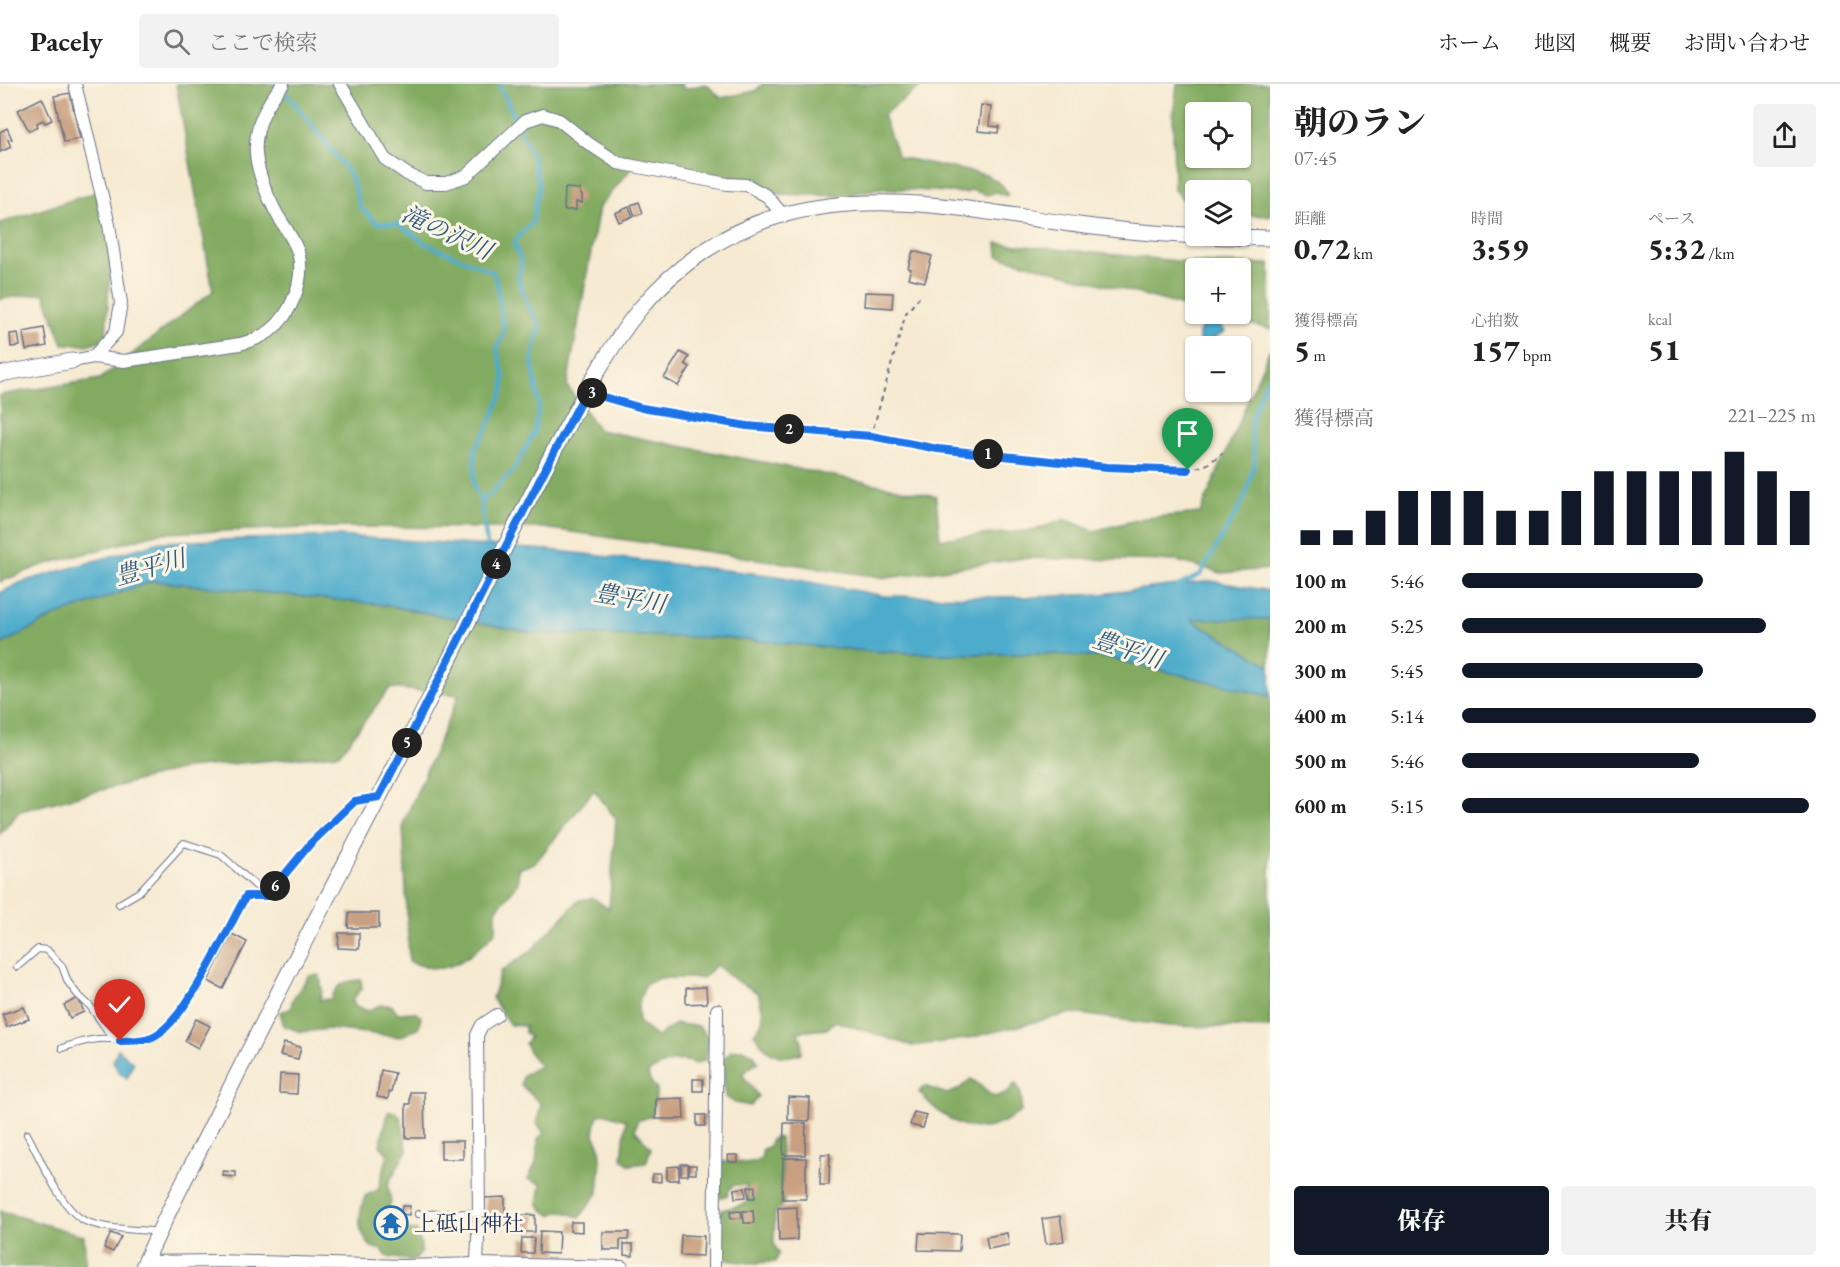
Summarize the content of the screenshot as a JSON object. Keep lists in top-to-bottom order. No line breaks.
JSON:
{"water":["滝の沢川","豊平川"],"places":{"temple":["上砥山神社"]},"page":{"header":"Pacely","search":"ここで検索","nav":["ホーム","地図","概要","お問い合わせ"],"heading":["朝のラン","07:45"],"map_buttons":["+","−"],"stats":[["距離","0.72 km"],["時間","3:59"],["ペース","5:32 /km"],["獲得標高","5 m"],["心拍数","157 bpm"],["kcal","51"]],"pins":["3","2","1","4","5","6"],"chart":["獲得標高","221–225 m"],"list":[{"name":"100 m","note":"5:46"},{"name":"200 m","note":"5:25"},{"name":"300 m","note":"5:45"},{"name":"400 m","note":"5:14"},{"name":"500 m","note":"5:46"},{"name":"600 m","note":"5:15"}],"buttons":["保存","共有"]}}
